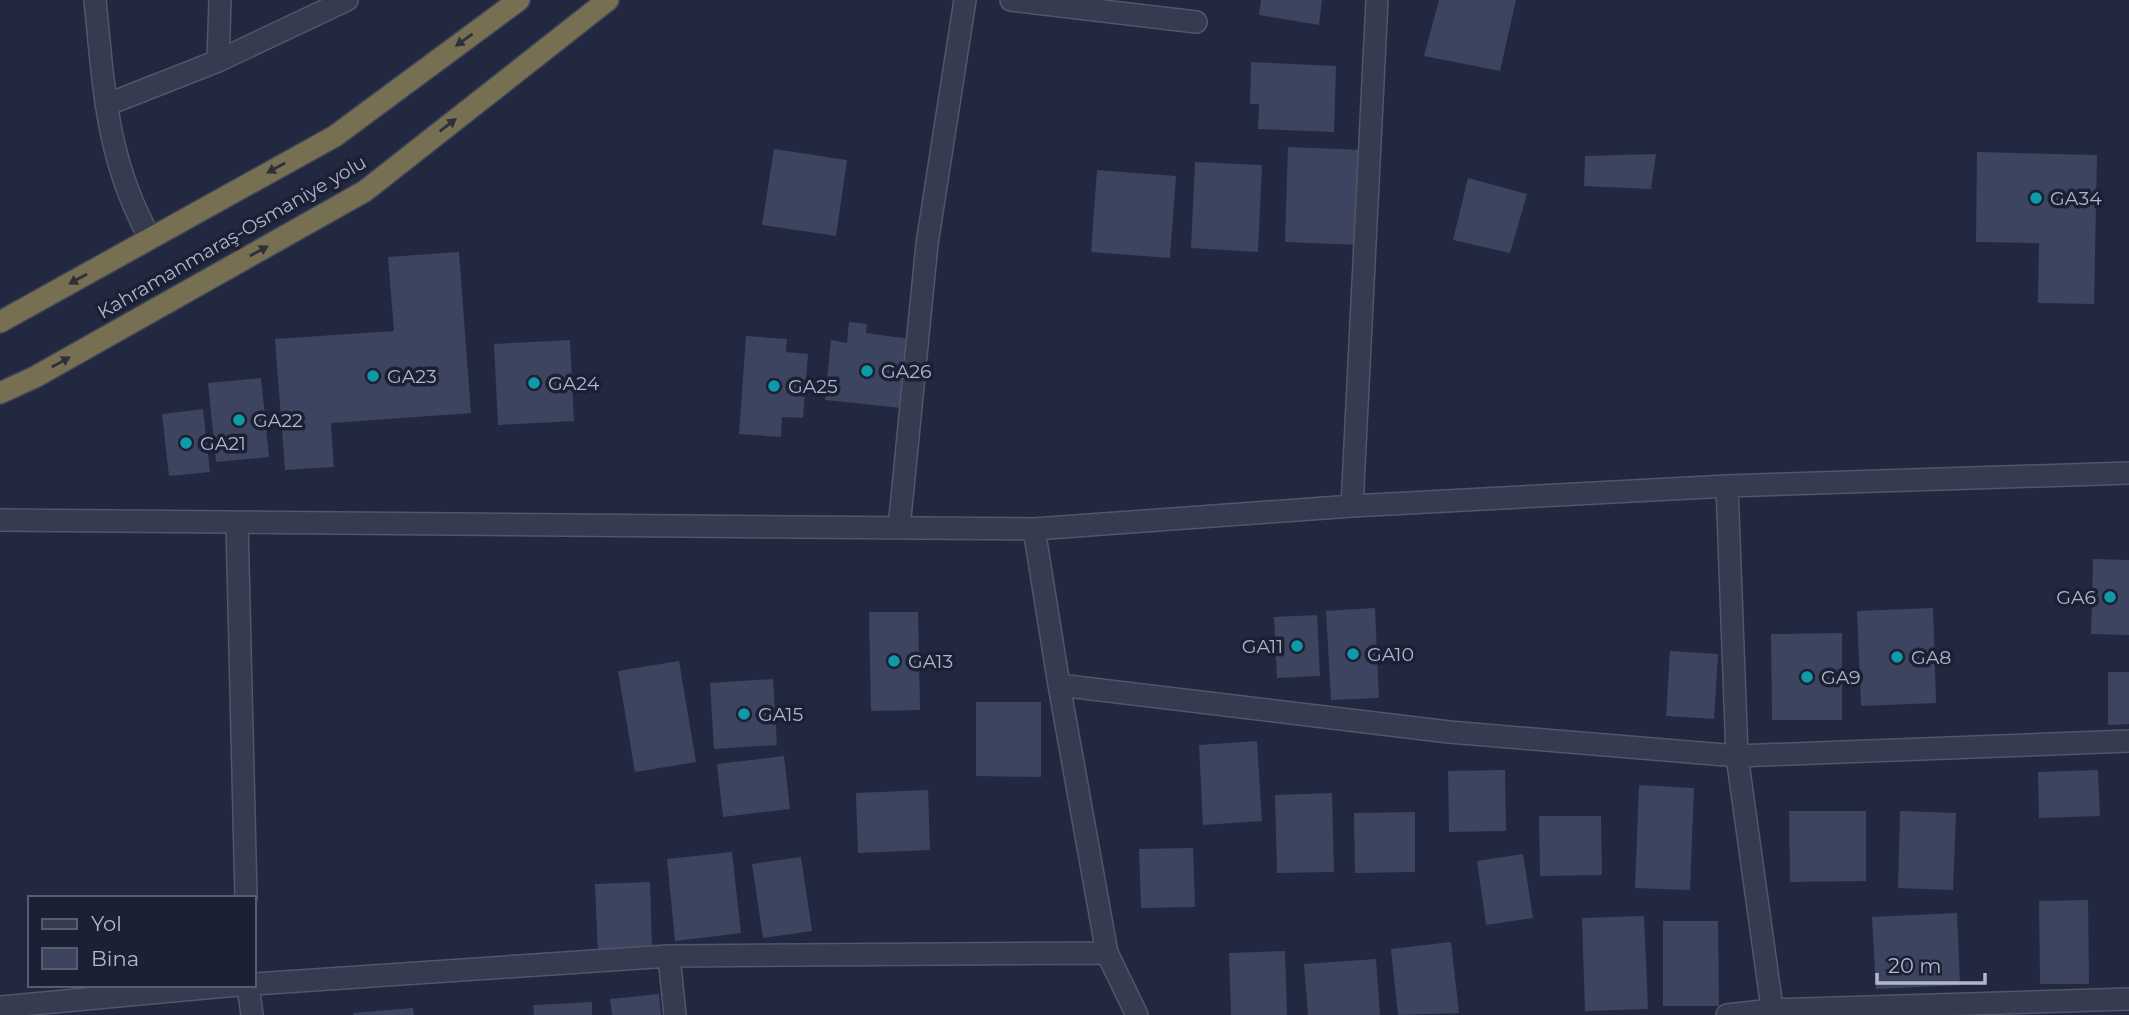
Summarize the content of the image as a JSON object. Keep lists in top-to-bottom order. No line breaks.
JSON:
{"streets":{"highway":["Kahramanmaraş-Osmaniye yolu"]},"places":["GA34","GA26","GA23","GA24","GA25","GA22","GA21","GA6","GA11","GA10","GA8","GA13","GA9","GA15"],"legend":["Yol","Bina"],"scale_bar":"20 m"}
